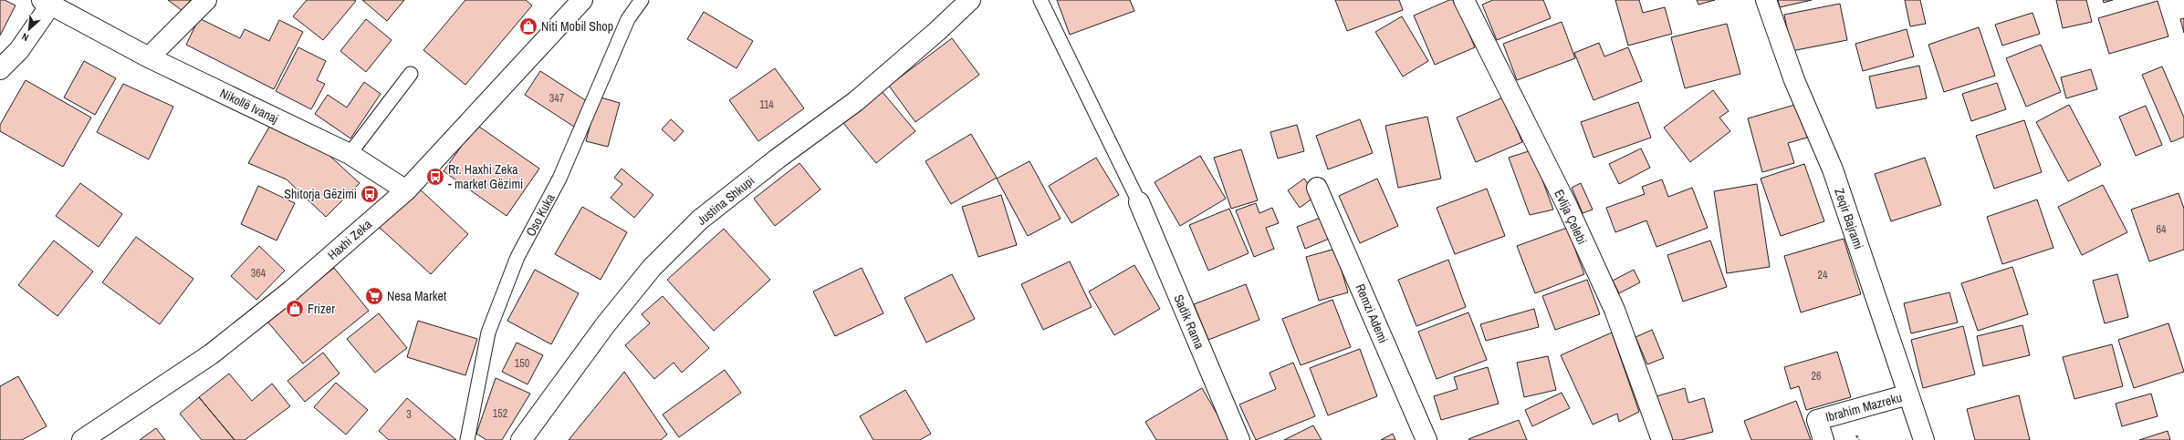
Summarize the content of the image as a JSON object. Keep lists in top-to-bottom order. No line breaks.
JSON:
{"streets":{"street":["Nikollë Ivanaj","Justina Shkupi","Evlija Çelebi","Zeqir Bajrami","Haxhi Zeka","Remzi Ademi","Sadik Rama","Ibrahim Mazreku"],"lane":["Oso Kuka"]},"crossings":[["Nikollë Ivanaj","Haxhi Zeka"],["Zeqir Bajrami","Ibrahim Mazreku"]],"places":{"shop":["Niti Mobil Shop","Frizer"],"bus stop":["Rr. Haxhi Zeka - market Gëzimi","Shitorja Gëzimi"],"supermarket":["Nesa Market"]},"house_numbers":["347","114","64","364","24","150","26","152","3"],"north":"bottom left"}
